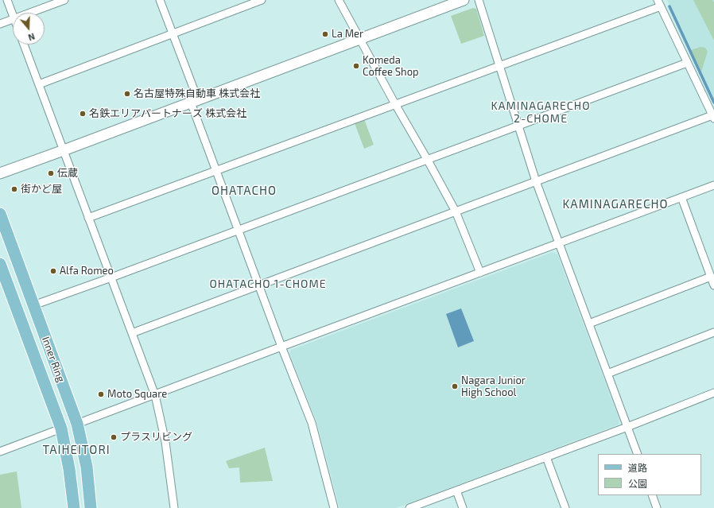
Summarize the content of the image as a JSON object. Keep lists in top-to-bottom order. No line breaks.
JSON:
{"streets":{"main road":["Inner Ring"]},"districts":["KAMINAGARECHO 2-CHOME","OHATACHO","KAMINAGARECHO","OHATACHO 1-CHOME","TAIHEITORI"],"places":["La Mer","Komeda Coffee Shop","名古屋特殊自動車 株式会社","名鉄エリアパートナーズ 株式会社","伝蔵","街かど屋","Alfa Romeo","Nagara Junior High School","Moto Square","プラスリビング"],"legend":["道路","公園"],"north":"bottom"}
